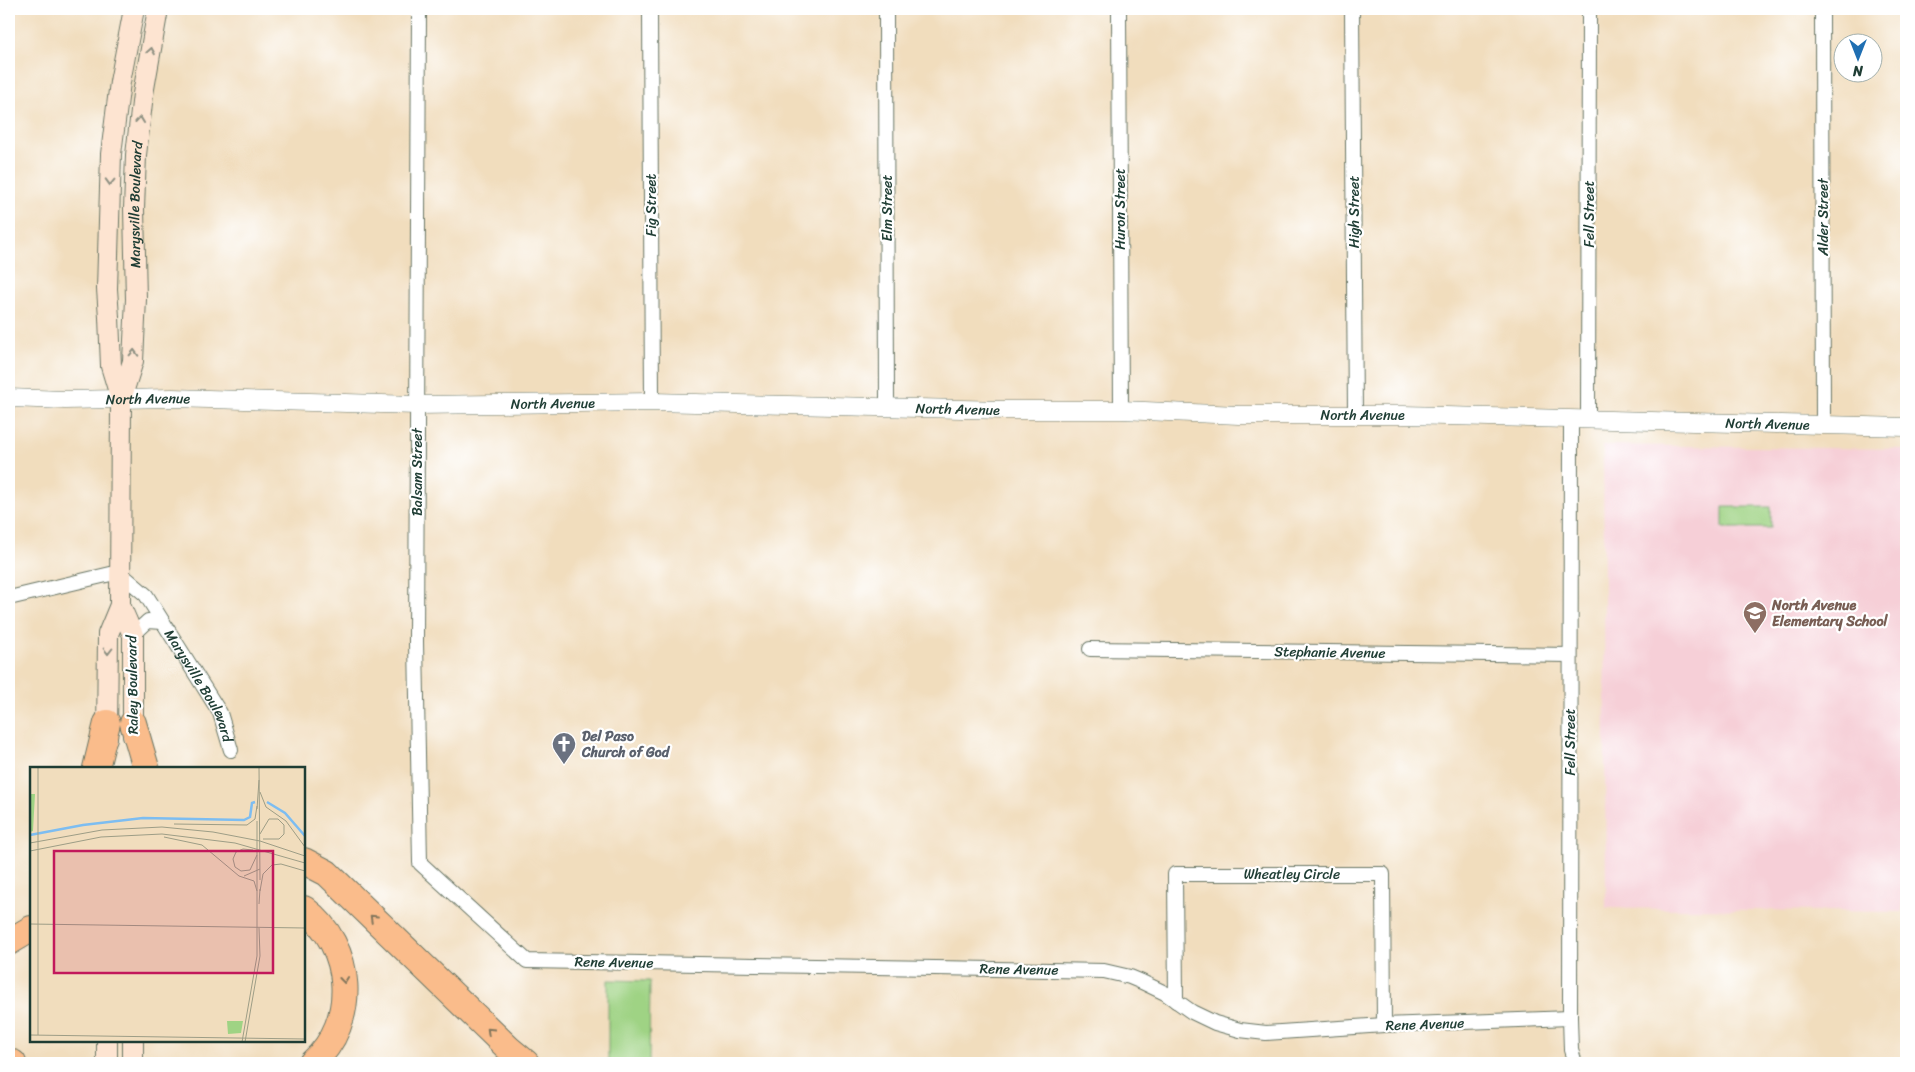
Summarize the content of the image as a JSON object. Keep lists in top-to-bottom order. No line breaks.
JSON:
{"streets":{"main road":["Marysville Boulevard","Raley Boulevard"],"street":["Fig Street","Elm Street","Huron Street","High Street","Fell Street","Alder Street","North Avenue","Balsam Street","Stephanie Avenue","Wheatley Circle","Rene Avenue"]},"crossings":[["Marysville Boulevard","North Avenue"],["Marysville Boulevard","Raley Boulevard"],["Fig Street","North Avenue"],["Elm Street","North Avenue"],["Huron Street","North Avenue"],["High Street","North Avenue"],["Fell Street","North Avenue"],["Fell Street","Stephanie Avenue"],["Fell Street","Rene Avenue"],["Alder Street","North Avenue"],["North Avenue","Balsam Street"],["Balsam Street","Rene Avenue"],["Wheatley Circle","Rene Avenue"]],"places":{"school or university":["North Avenue Elementary School"],"church":["Del Paso Church of God"]},"north":"bottom"}
